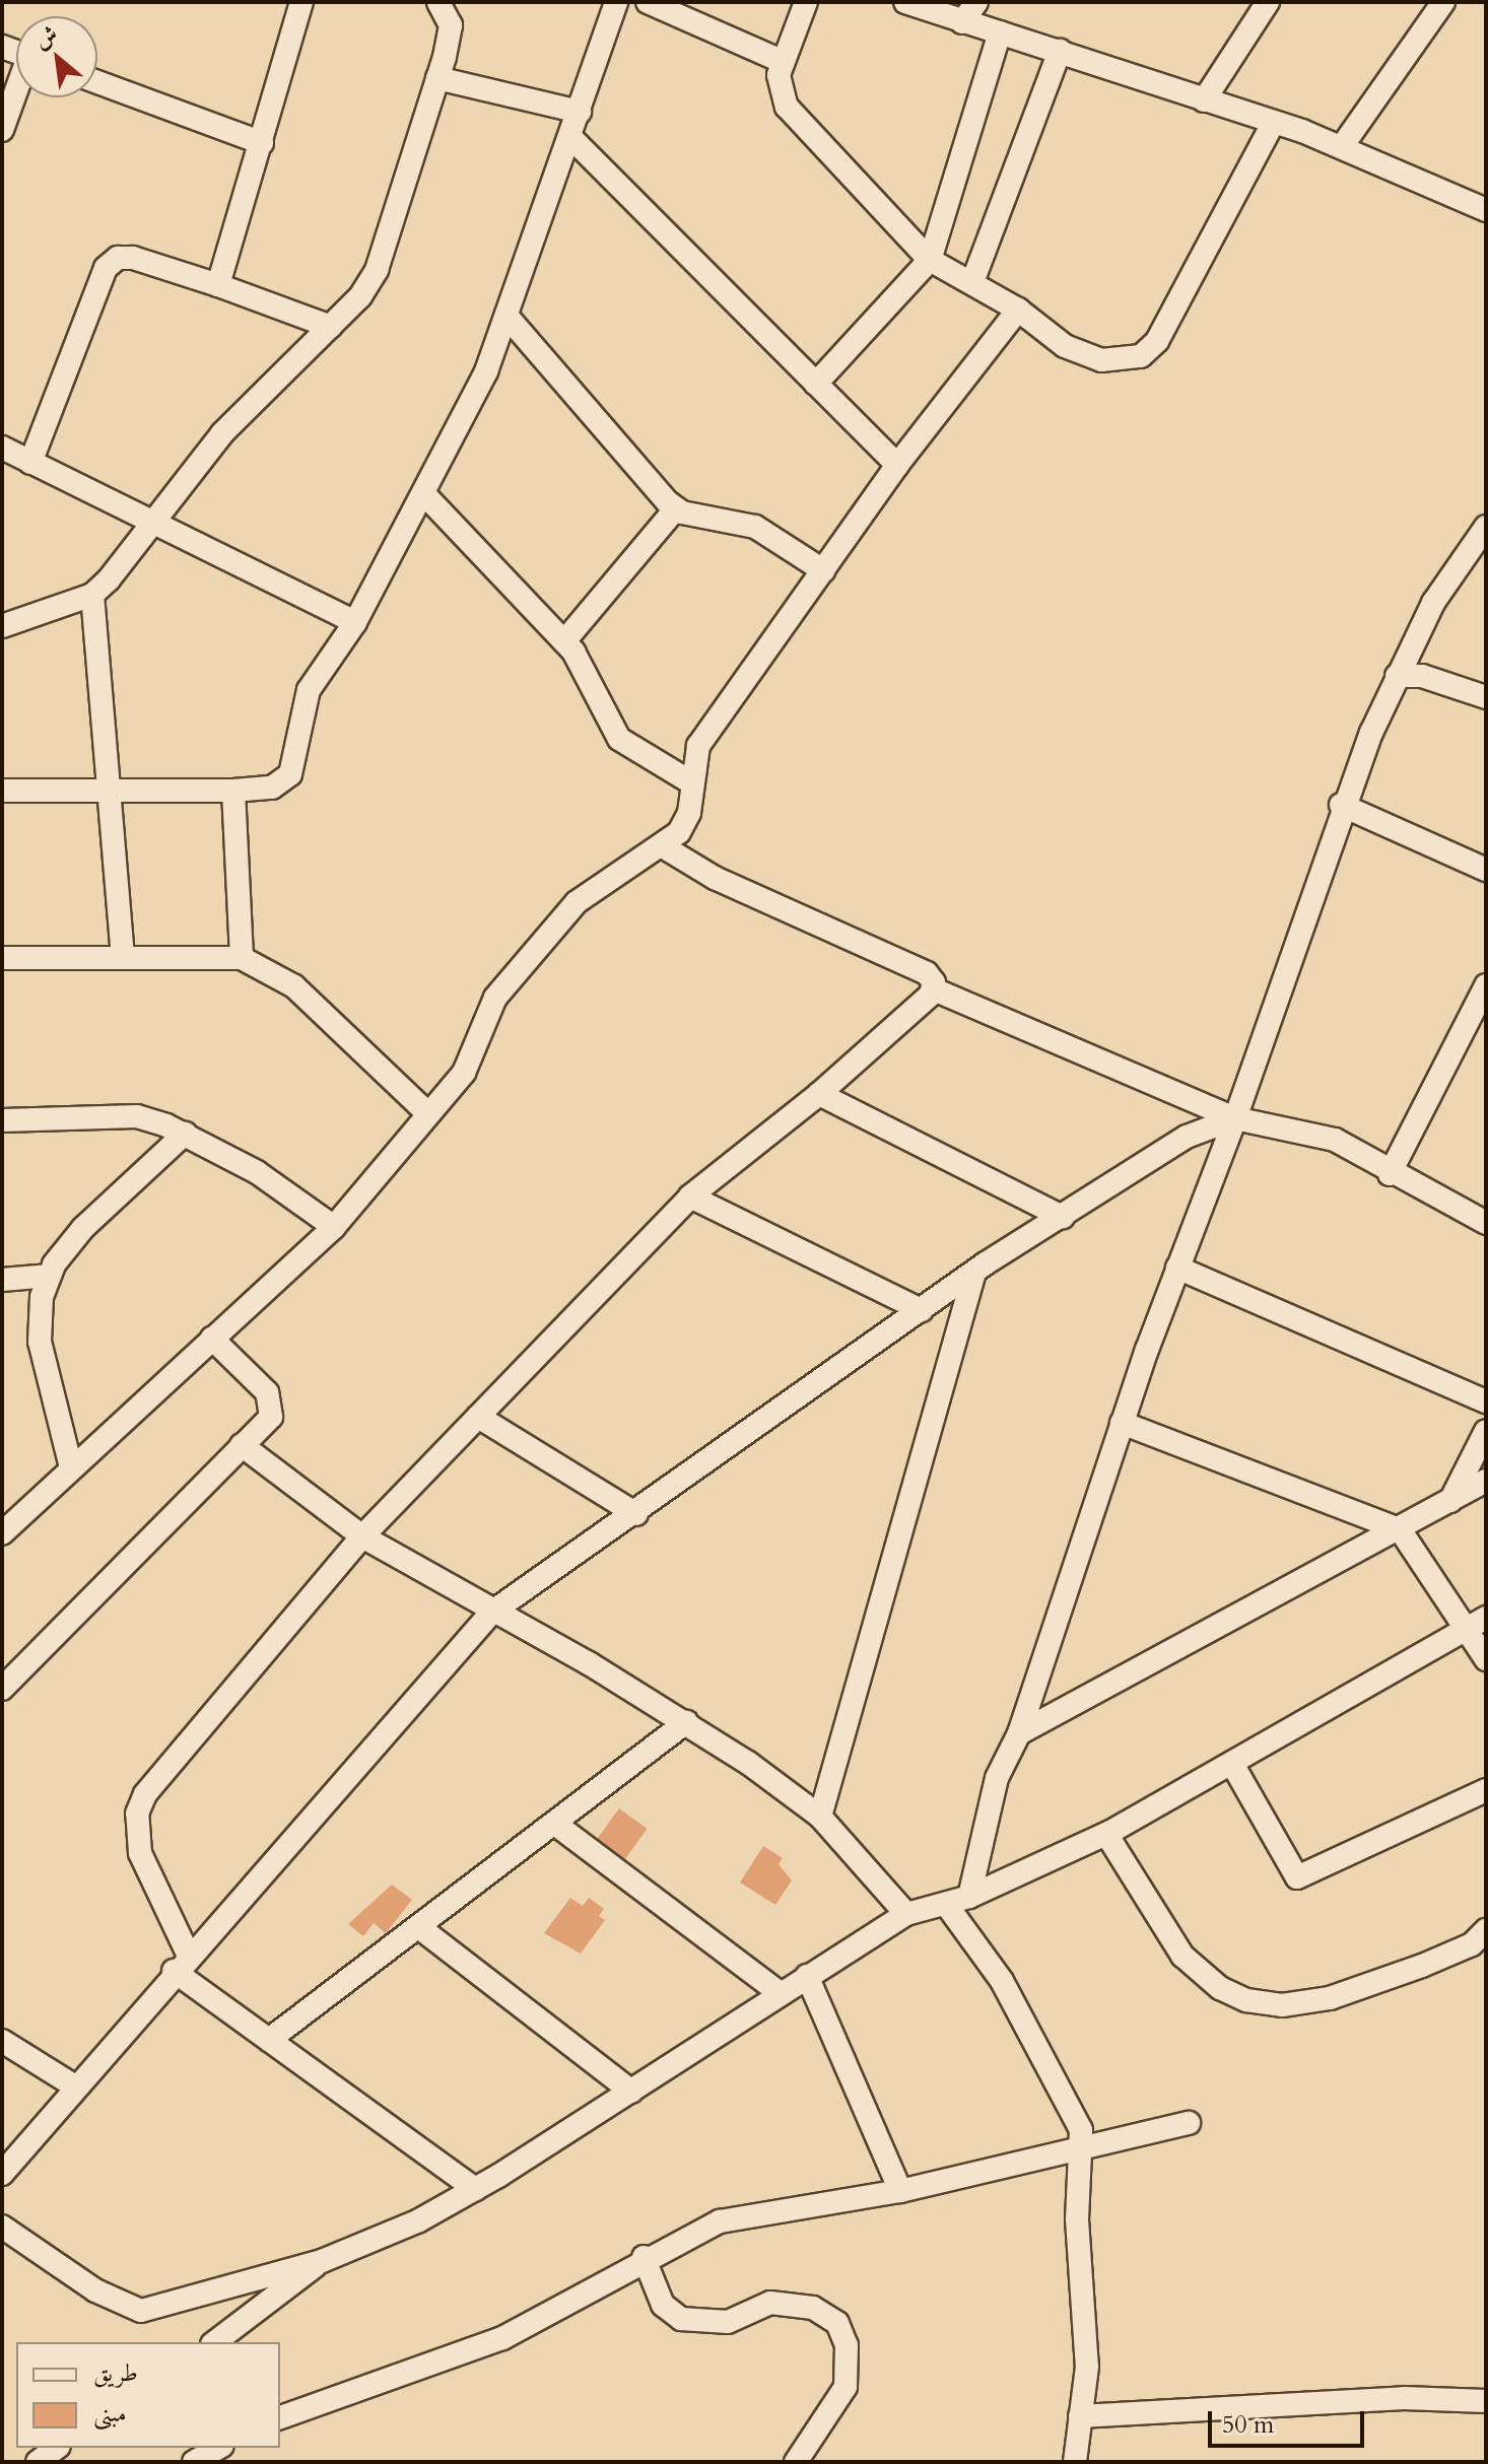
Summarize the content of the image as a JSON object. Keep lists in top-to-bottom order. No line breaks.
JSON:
{"legend":["طريق","مبنى"],"scale_bar":"50 m","north":"top left"}
